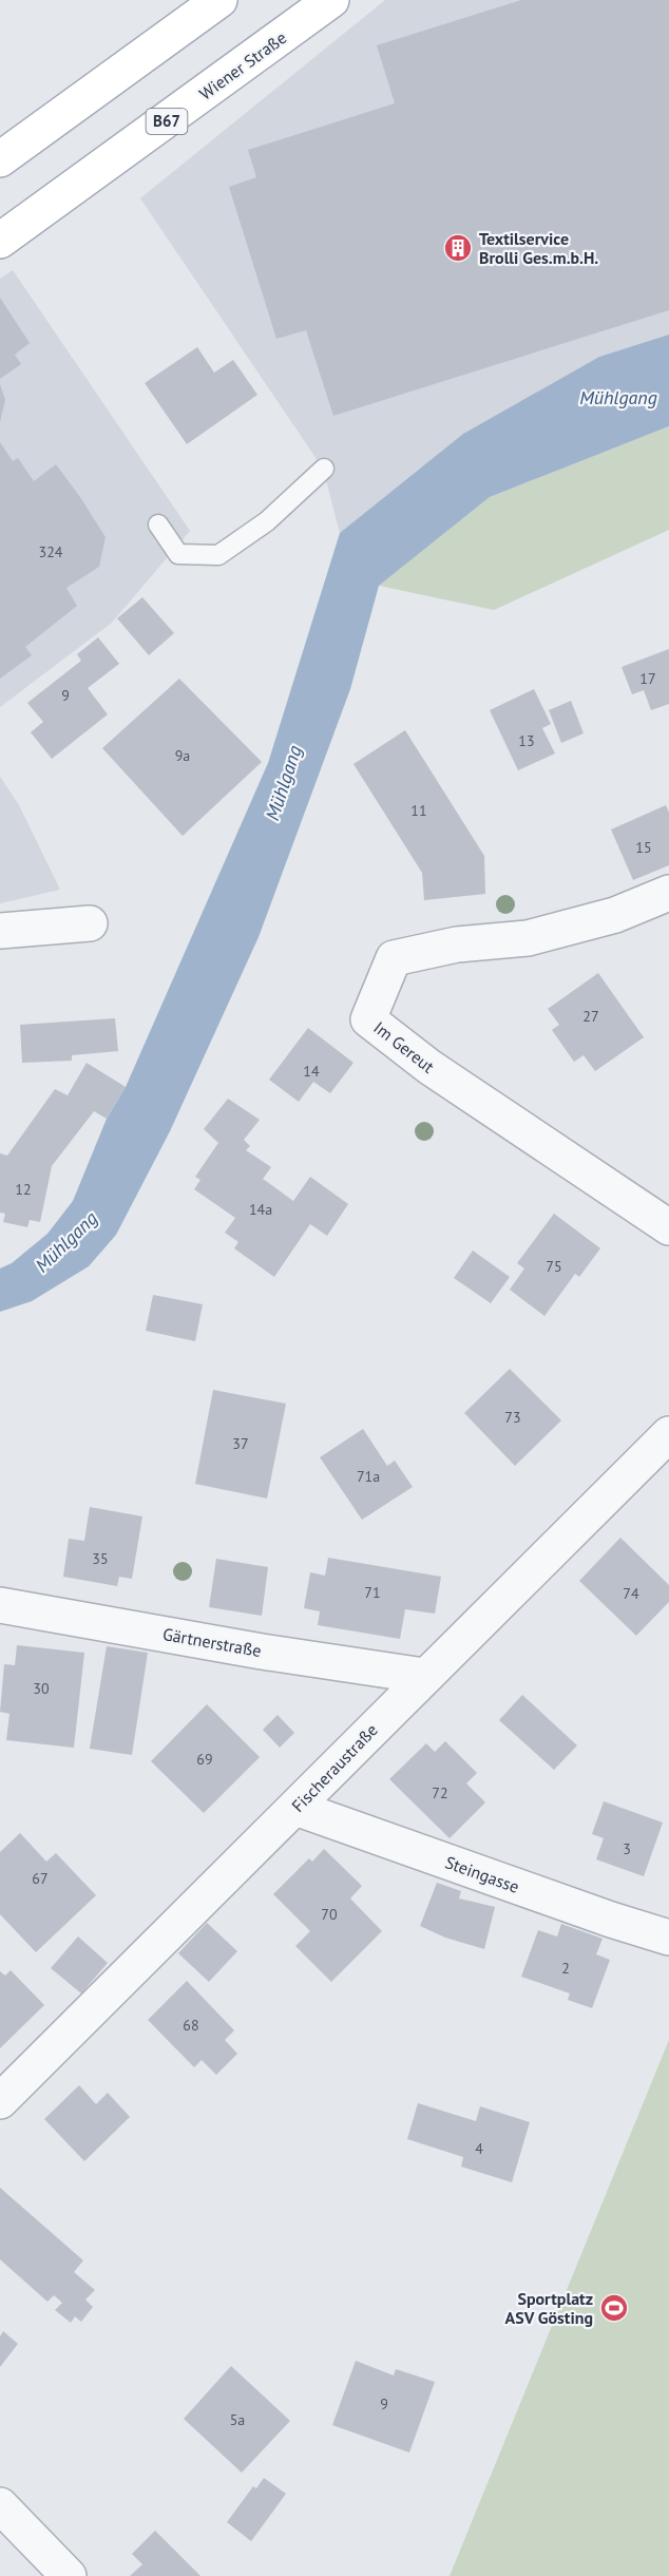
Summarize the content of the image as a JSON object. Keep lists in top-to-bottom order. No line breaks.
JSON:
{"streets":{"main road":["Wiener Straße","B67"],"street":["Im Gereut","Gärtnerstraße","Fischeraustraße","Steingasse"]},"crossings":[["Gärtnerstraße","Fischeraustraße"],["Fischeraustraße","Steingasse"]],"water":["Mühlgang"],"places":{"building":["Textilservice Brolli Ges.m.b.H."],"sports":["Sportplatz ASV Gösting"]},"house_numbers":["324","17","9","13","9a","11","15","27","14","12","14a","75","73","37","71a","35","71","74","30","69","72","3","67","70","2","68","4","9","5a"]}
